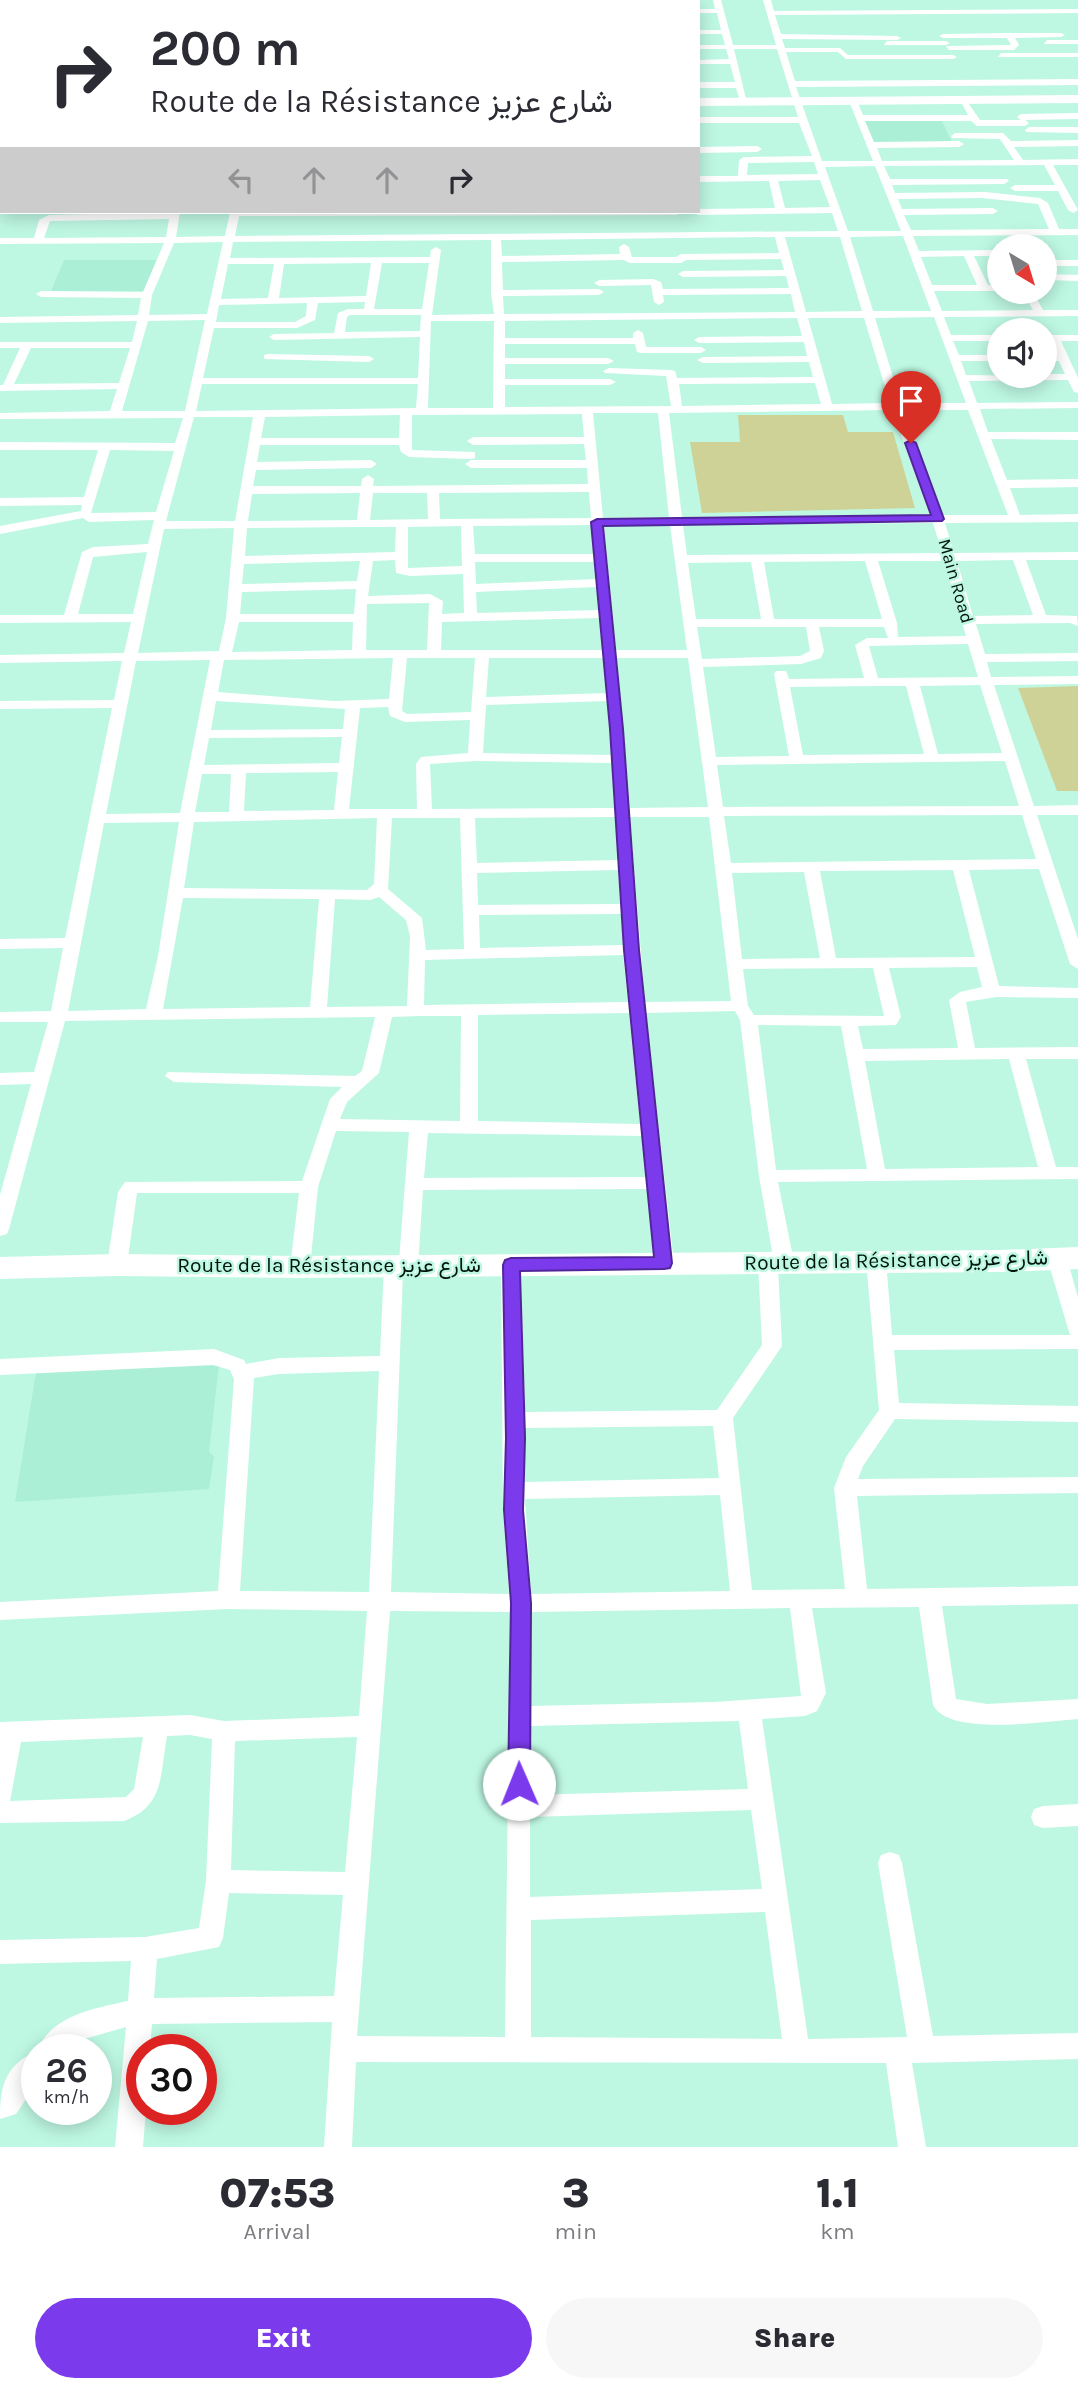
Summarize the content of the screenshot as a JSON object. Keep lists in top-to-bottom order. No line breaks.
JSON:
{"streets":{"main road":["Route de la Résistance شارع عزيز"],"street":["Main Road"]},"north":"bottom right","page":{"turn":["200 m","Route de la Résistance شارع عزيز"],"speed":"26 km/h","limit":"30","eta":["07:53","Arrival","3","min","1.1","km"],"buttons":["Exit","Share"]}}
